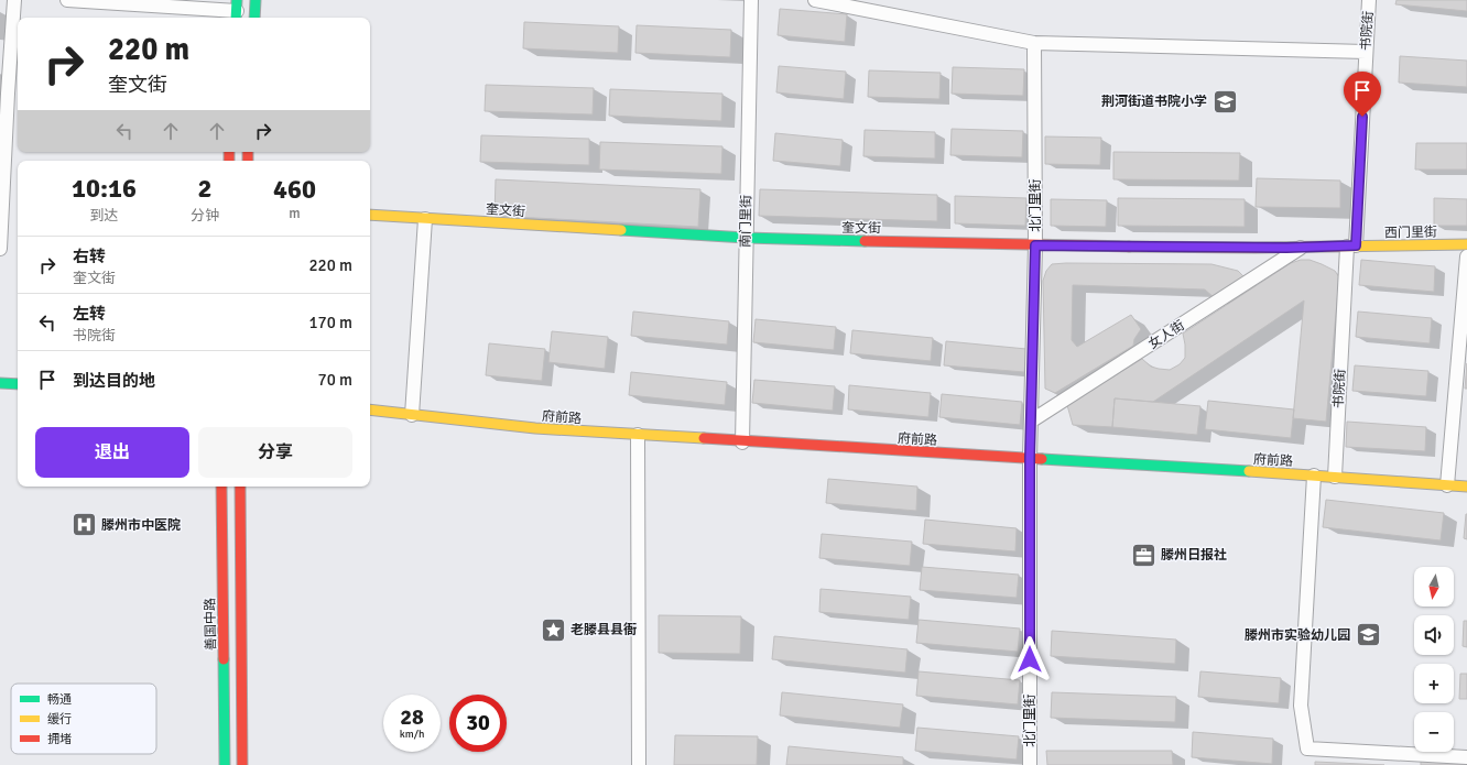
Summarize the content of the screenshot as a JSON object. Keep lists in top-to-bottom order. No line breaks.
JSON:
{"streets":{"main road":["奎文街","西门里街","府前路","善国中路"],"street":["书院街","北门里街","南门里街","女人街"]},"crossings":[["书院街","奎文街"],["书院街","西门里街"],["书院街","府前路"],["北门里街","奎文街"],["北门里街","女人街"],["北门里街","府前路"],["奎文街","南门里街"],["奎文街","西门里街"],["奎文街","女人街"],["南门里街","府前路"]],"places":{"school or university":["荆河街道书院小学","滕州市实验幼儿园"],"hospital":["滕州市中医院"],"office":["滕州日报社"],"place":["老滕县县衙"]},"legend":["畅通","缓行","拥堵"],"north":"bottom","page":{"turn":["220 m","奎文街"],"eta":["10:16","到达","2","分钟","460","m"],"list":[{"name":"右转","note":"奎文街","value":"220 m"},{"name":"左转","note":"书院街","value":"170 m"},{"name":"到达目的地","value":"70 m"}],"buttons":["退出","分享"],"map_buttons":["+","−"],"speed":"28 km/h","limit":"30"}}
